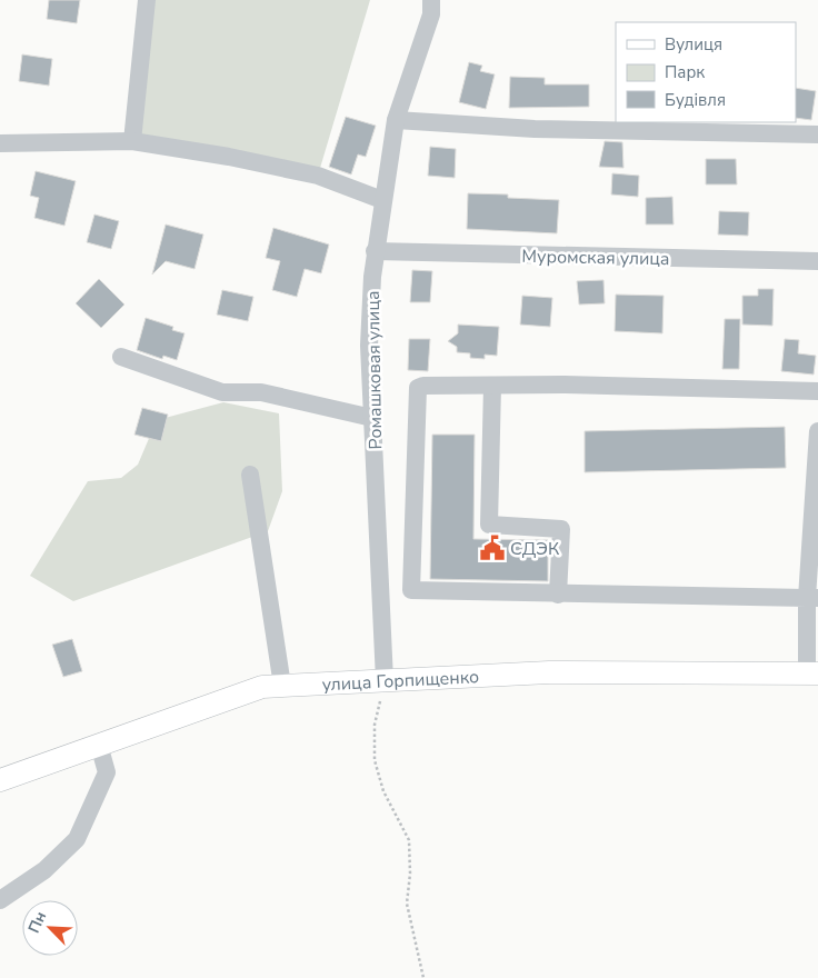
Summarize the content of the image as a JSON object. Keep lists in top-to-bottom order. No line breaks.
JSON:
{"streets":{"main road":["улица Горпищенко"],"street":["Муромская улица","Ромашковая улица"]},"crossings":[["Муромская улица","Ромашковая улица"],["Ромашковая улица","улица Горпищенко"]],"places":{"public building":["СДЭК"]},"legend":["Вулиця","Парк","Будівля"],"north":"top left"}
